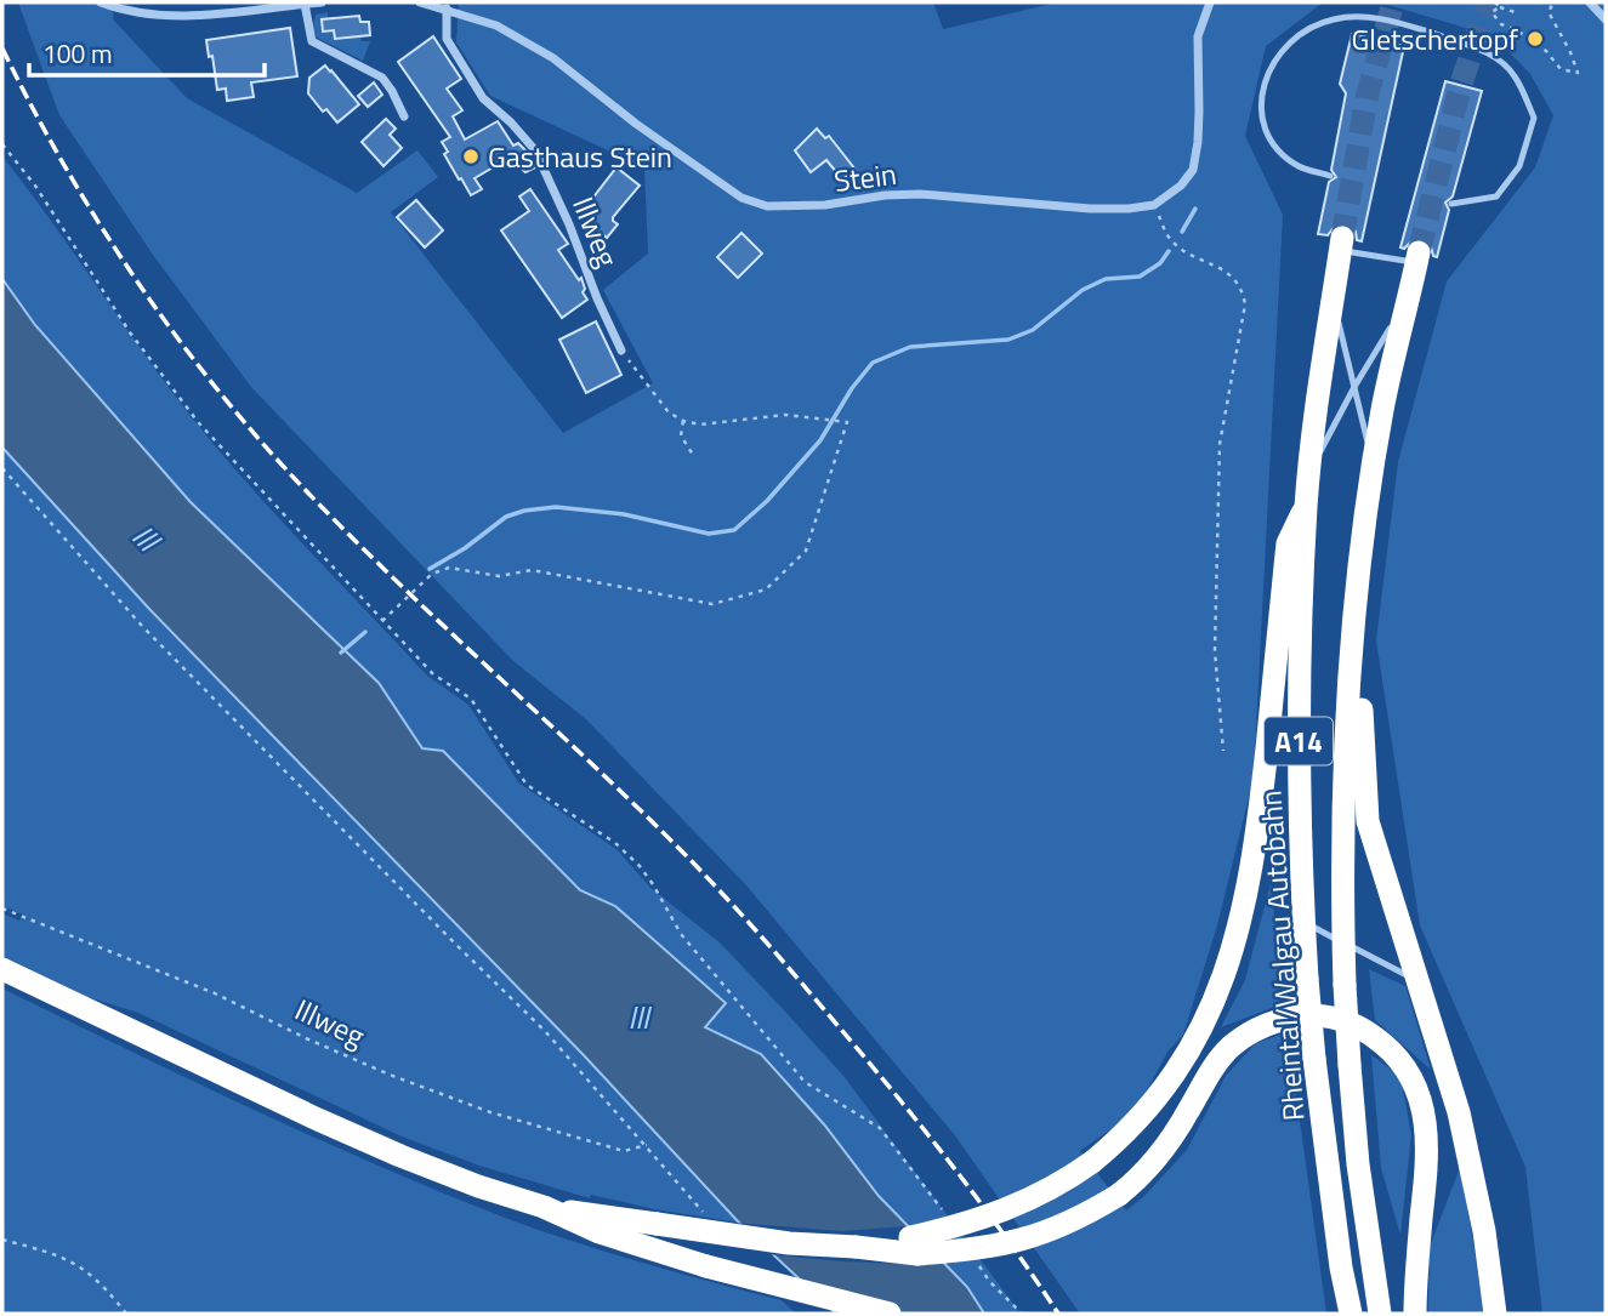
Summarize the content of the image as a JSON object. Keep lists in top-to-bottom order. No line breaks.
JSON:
{"streets":{"highway":["A14","Rheintal/Walgau Autobahn"],"street":["Stein","Illweg"]},"crossings":[["Stein","Illweg"]],"water":["Ill"],"places":["Gletschertopf","Gasthaus Stein"],"scale_bar":"100 m"}
